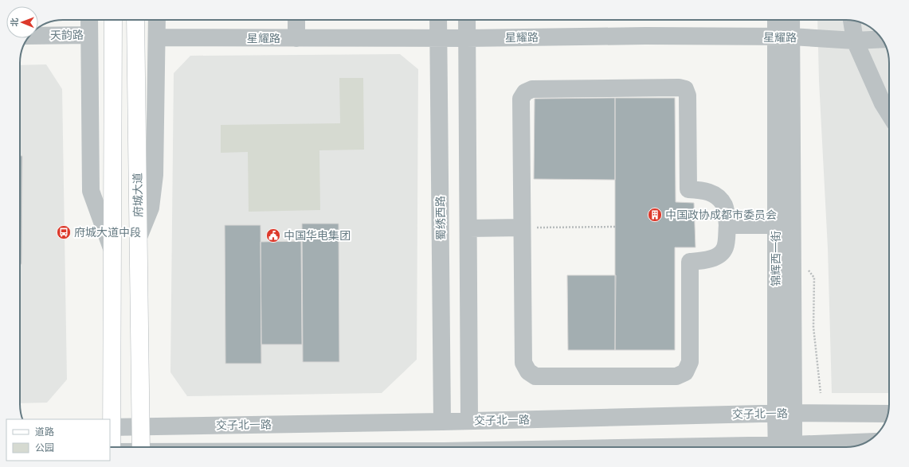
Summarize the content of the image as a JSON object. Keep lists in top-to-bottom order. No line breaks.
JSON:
{"streets":{"main road":["府城大道"],"street":["天韵路","星耀路","蜀绣西路","锦辉西一街","交子北一路"]},"crossings":[["星耀路","蜀绣西路"],["星耀路","锦辉西一街"],["府城大道","交子北一路"],["蜀绣西路","交子北一路"],["锦辉西一街","交子北一路"]],"places":{"building":["中国政协成都市委员会"],"bus stop":["府城大道中段"],"public building":["中国华电集团"]},"legend":["道路","公园"],"north":"left"}
